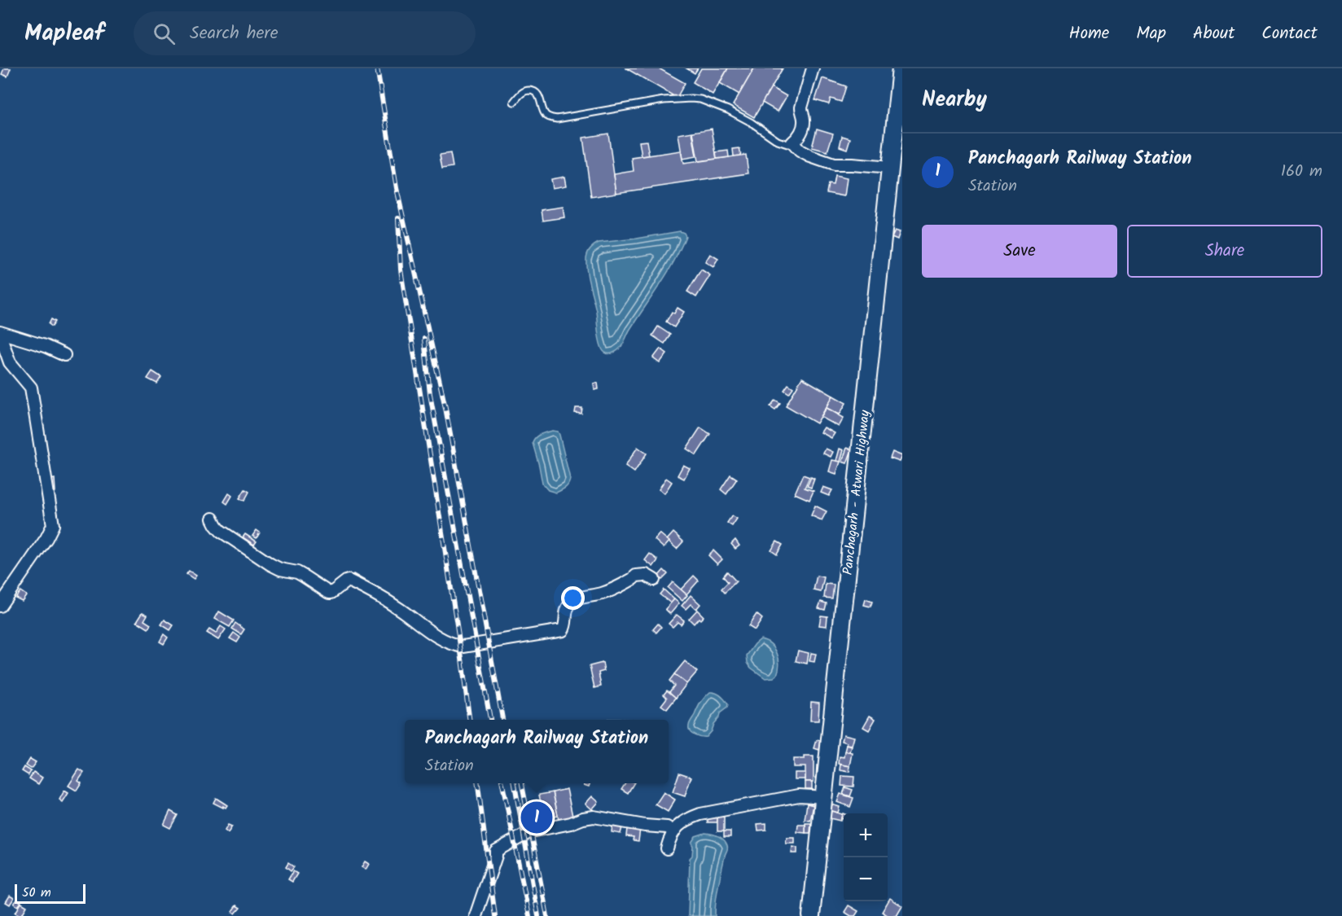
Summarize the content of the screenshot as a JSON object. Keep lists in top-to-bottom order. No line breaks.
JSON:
{"streets":{"main road":["Panchagarh - Atwari Highway"]},"scale_bar":"50 m","page":{"header":"Mapleaf","search":"Search here","nav":["Home","Map","About","Contact"],"heading":"Nearby","list":[{"mark":"1","name":"Panchagarh Railway Station","note":"Station","value":"160 m"}],"buttons":["Save","Share"],"popup":["Panchagarh Railway Station","Station"],"pins":"1","map_buttons":["+","−"],"scale":"50 m"}}
